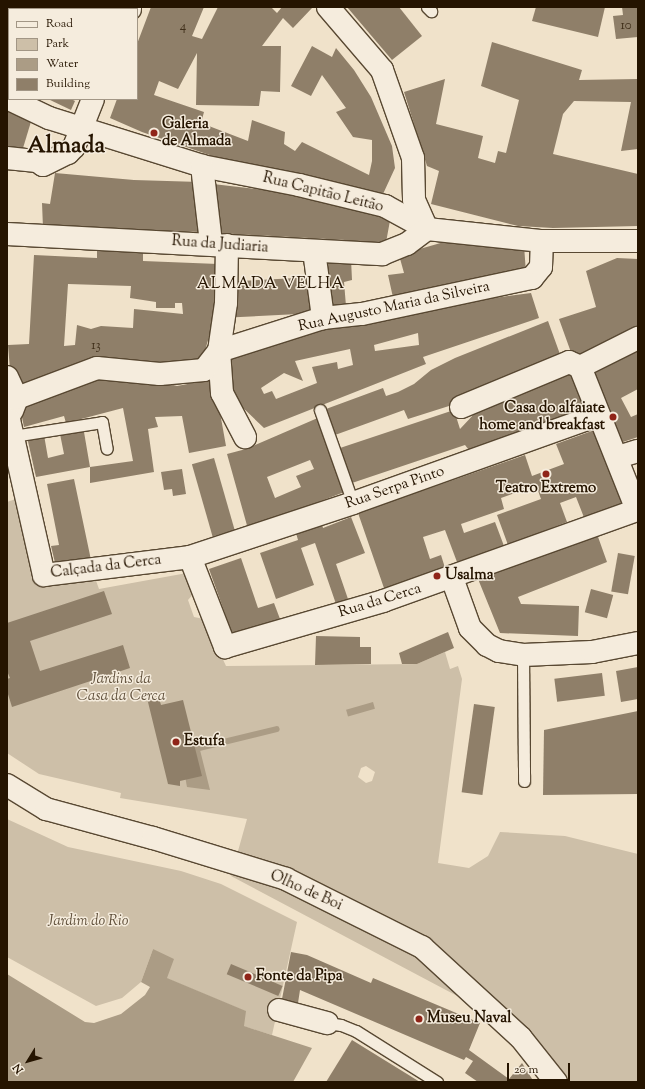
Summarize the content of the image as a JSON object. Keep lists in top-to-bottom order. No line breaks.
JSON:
{"streets":{"street":["Rua Capitão Leitão","Rua da Judiaria","Rua Augusto Maria da Silveira","Rua Serpa Pinto","Calçada da Cerca","Rua da Cerca","Olho de Boi"]},"crossings":[["Rua Capitão Leitão","Rua da Judiaria"],["Rua Capitão Leitão","Rua Augusto Maria da Silveira"],["Rua Serpa Pinto","Calçada da Cerca"],["Rua Serpa Pinto","Rua da Cerca"],["Calçada da Cerca","Rua da Cerca"]],"districts":["Almada","ALMADA VELHA"],"parks":["Jardins da Casa da Cerca","Jardim do Rio"],"places":["Galeria de Almada","Casa do alfaiate home and breakfast","Teatro Extremo","Usalma","Estufa","Fonte da Pipa","Museu Naval"],"house_numbers":["10","4","13"],"legend":["Road","Park","Water","Building"],"scale_bar":"20 m","north":"bottom left"}
